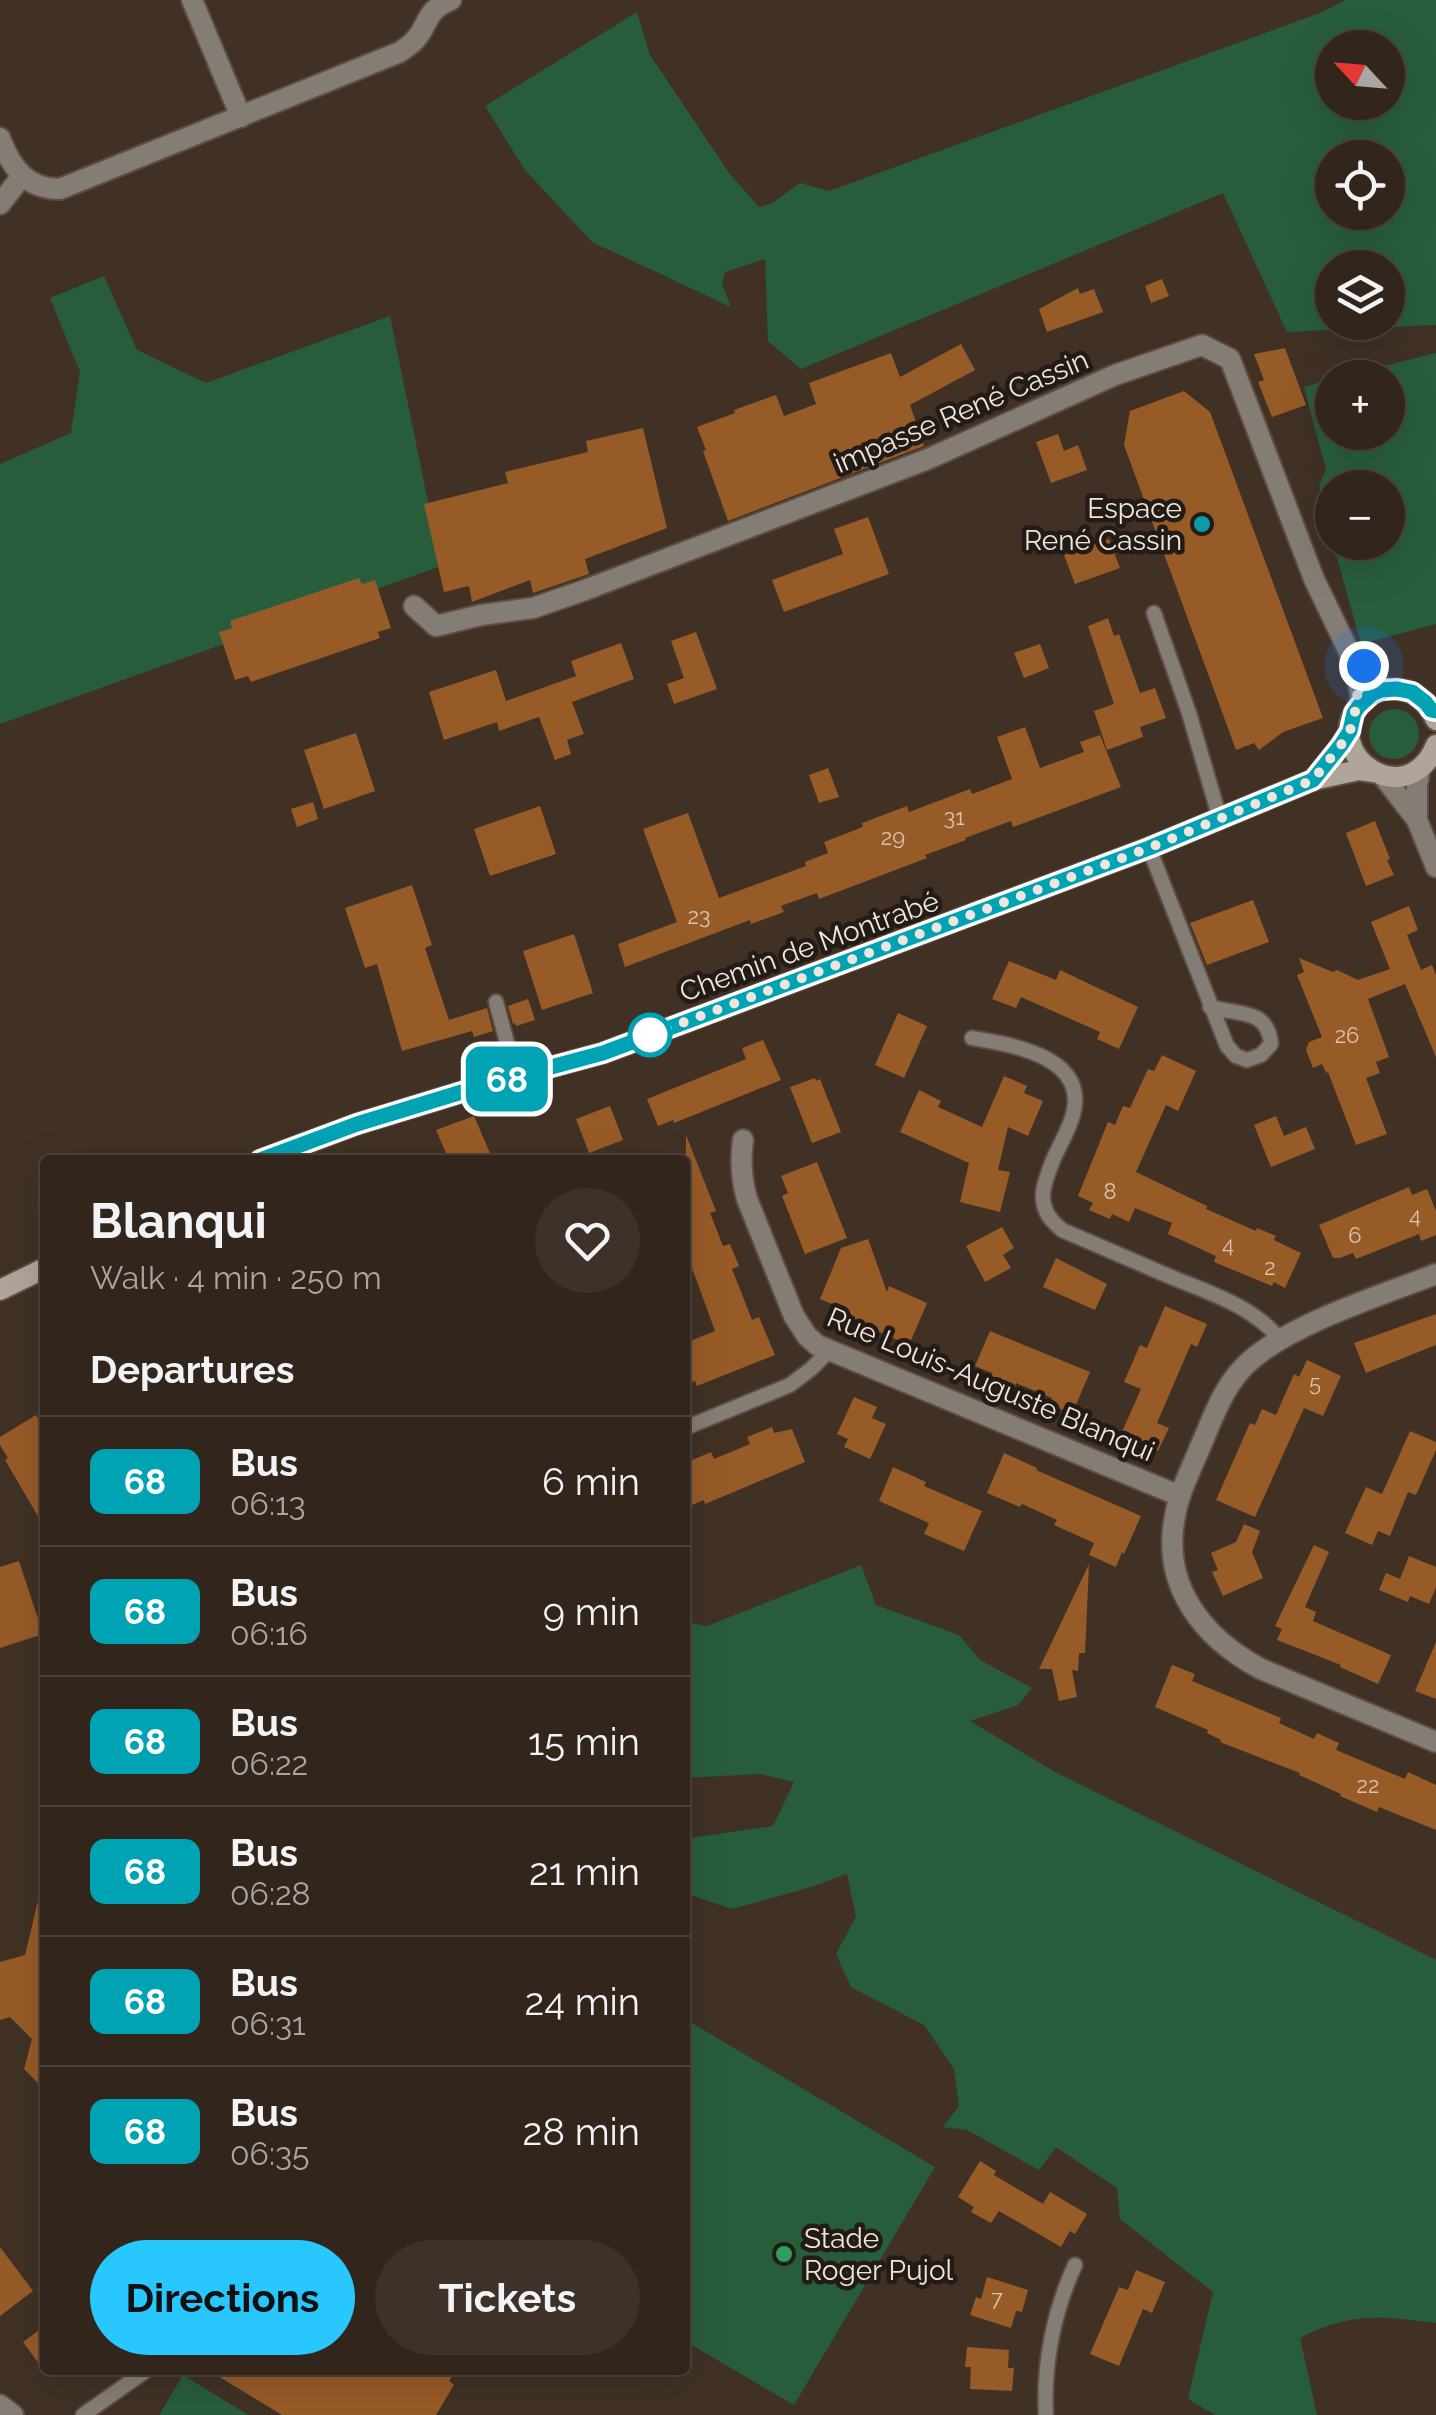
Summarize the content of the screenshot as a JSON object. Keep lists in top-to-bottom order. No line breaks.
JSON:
{"streets":{"street":["impasse René Cassin","Chemin de Montrabé","Rue Louis-Auguste Blanqui"]},"places":["Espace René Cassin","Stade Roger Pujol"],"lines":["bus line 68"],"house_numbers":["31","29","23","26","8","4","6","4","2","5","22","7"],"north":"top left","page":{"on_map":"68","map_buttons":["+","−"],"heading":[["Blanqui","Walk · 4 min · 250 m"],"Departures"],"list":[{"mark":"68","name":"Bus","note":"06:13","value":"6 min"},{"mark":"68","name":"Bus","note":"06:16","value":"9 min"},{"mark":"68","name":"Bus","note":"06:22","value":"15 min"},{"mark":"68","name":"Bus","note":"06:28","value":"21 min"},{"mark":"68","name":"Bus","note":"06:31","value":"24 min"},{"mark":"68","name":"Bus","note":"06:35","value":"28 min"}],"buttons":["Directions","Tickets"]}}
